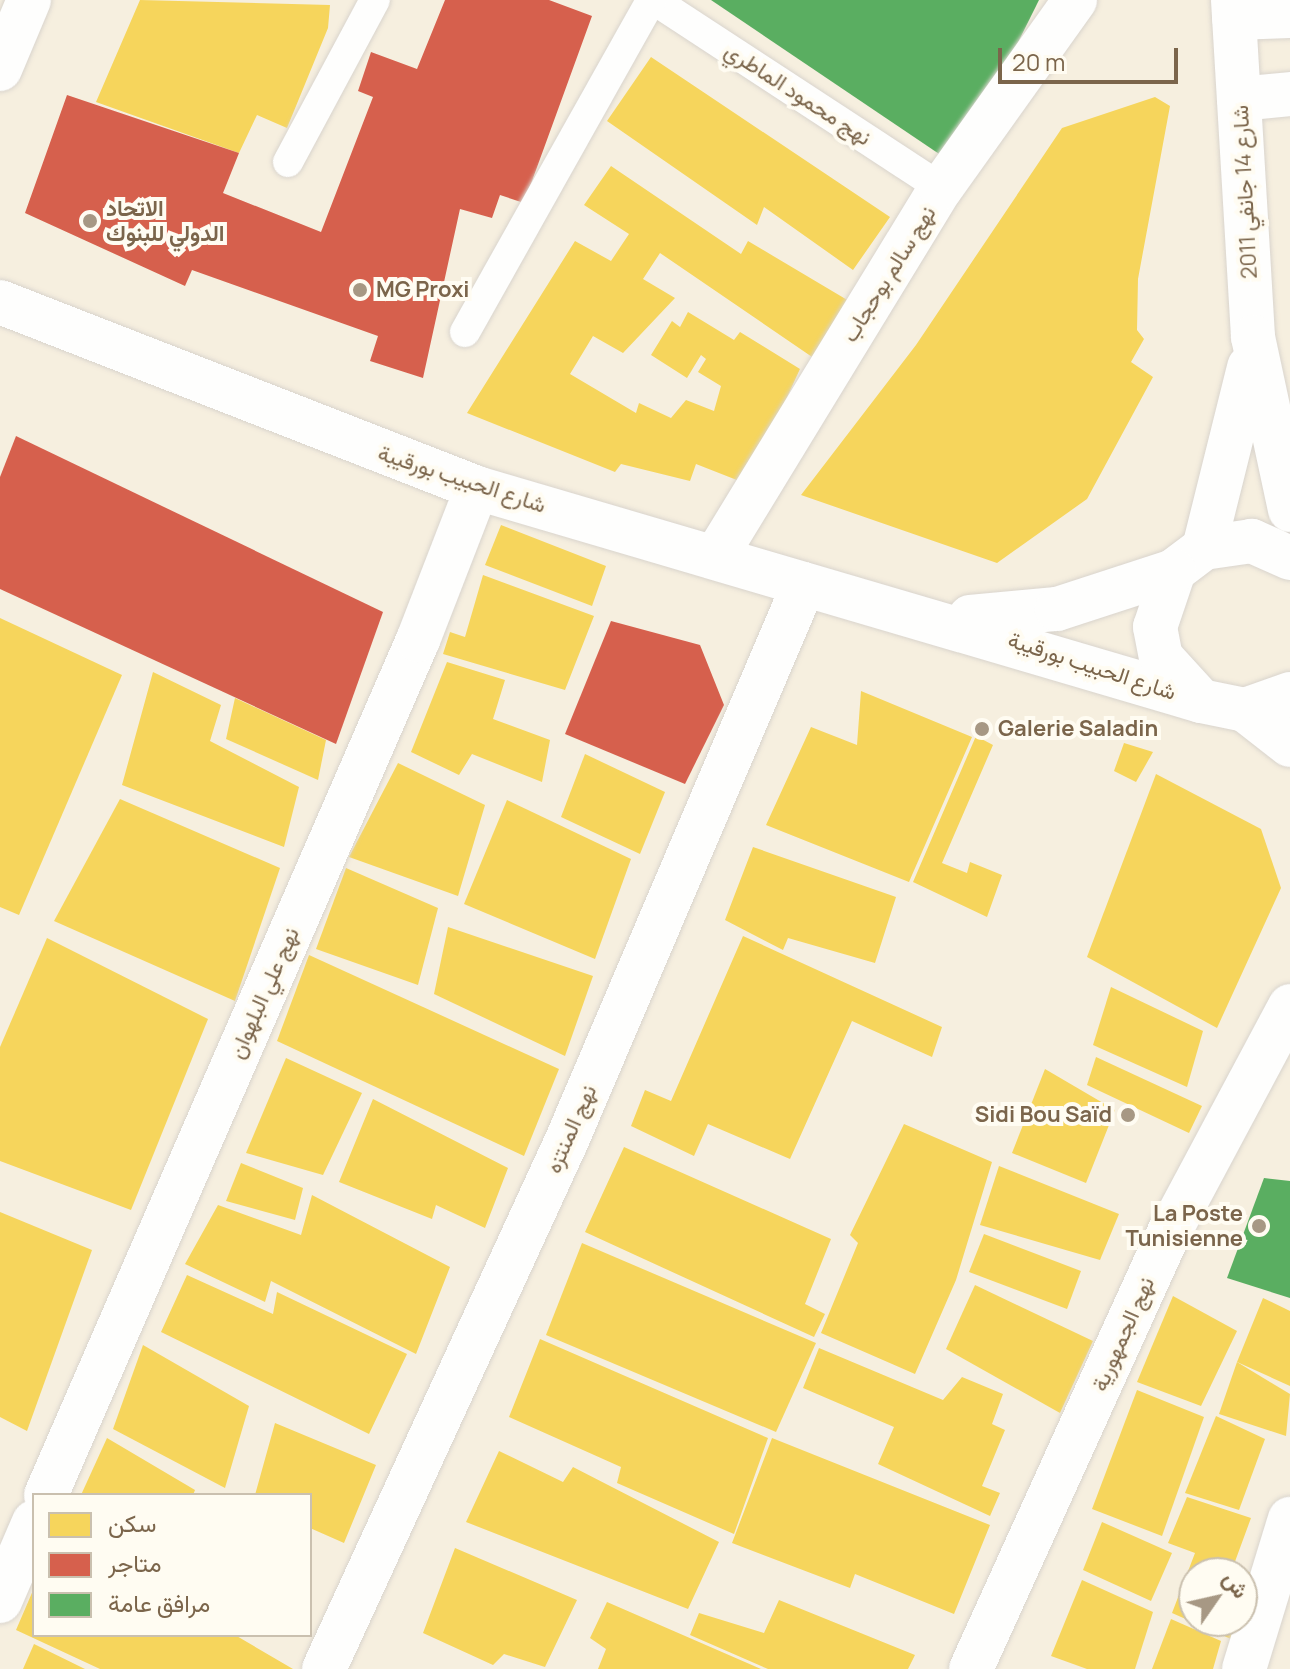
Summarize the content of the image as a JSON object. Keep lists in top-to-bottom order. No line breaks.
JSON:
{"streets":{"street":["شارع 14 جانفي 2011","نهج سالم بوحجاب","شارع الحبيب بورقيبة","نهج علي البلهوان","نهج المنتزه","نهج الجمهورية"],"lane":["نهج محمود الماطري"]},"crossings":[["نهج محمود الماطري","نهج سالم بوحجاب"],["شارع 14 جانفي 2011","شارع الحبيب بورقيبة"],["نهج سالم بوحجاب","شارع الحبيب بورقيبة"],["شارع الحبيب بورقيبة","نهج علي البلهوان"],["شارع الحبيب بورقيبة","نهج المنتزه"]],"places":["الاتحاد الدولي للبنوك","MG Proxi","Galerie Saladin","Sidi Bou Saïd","La Poste Tunisienne"],"legend":["سكن","متاجر","مرافق عامة"],"scale_bar":"20 m","north":"top right"}
